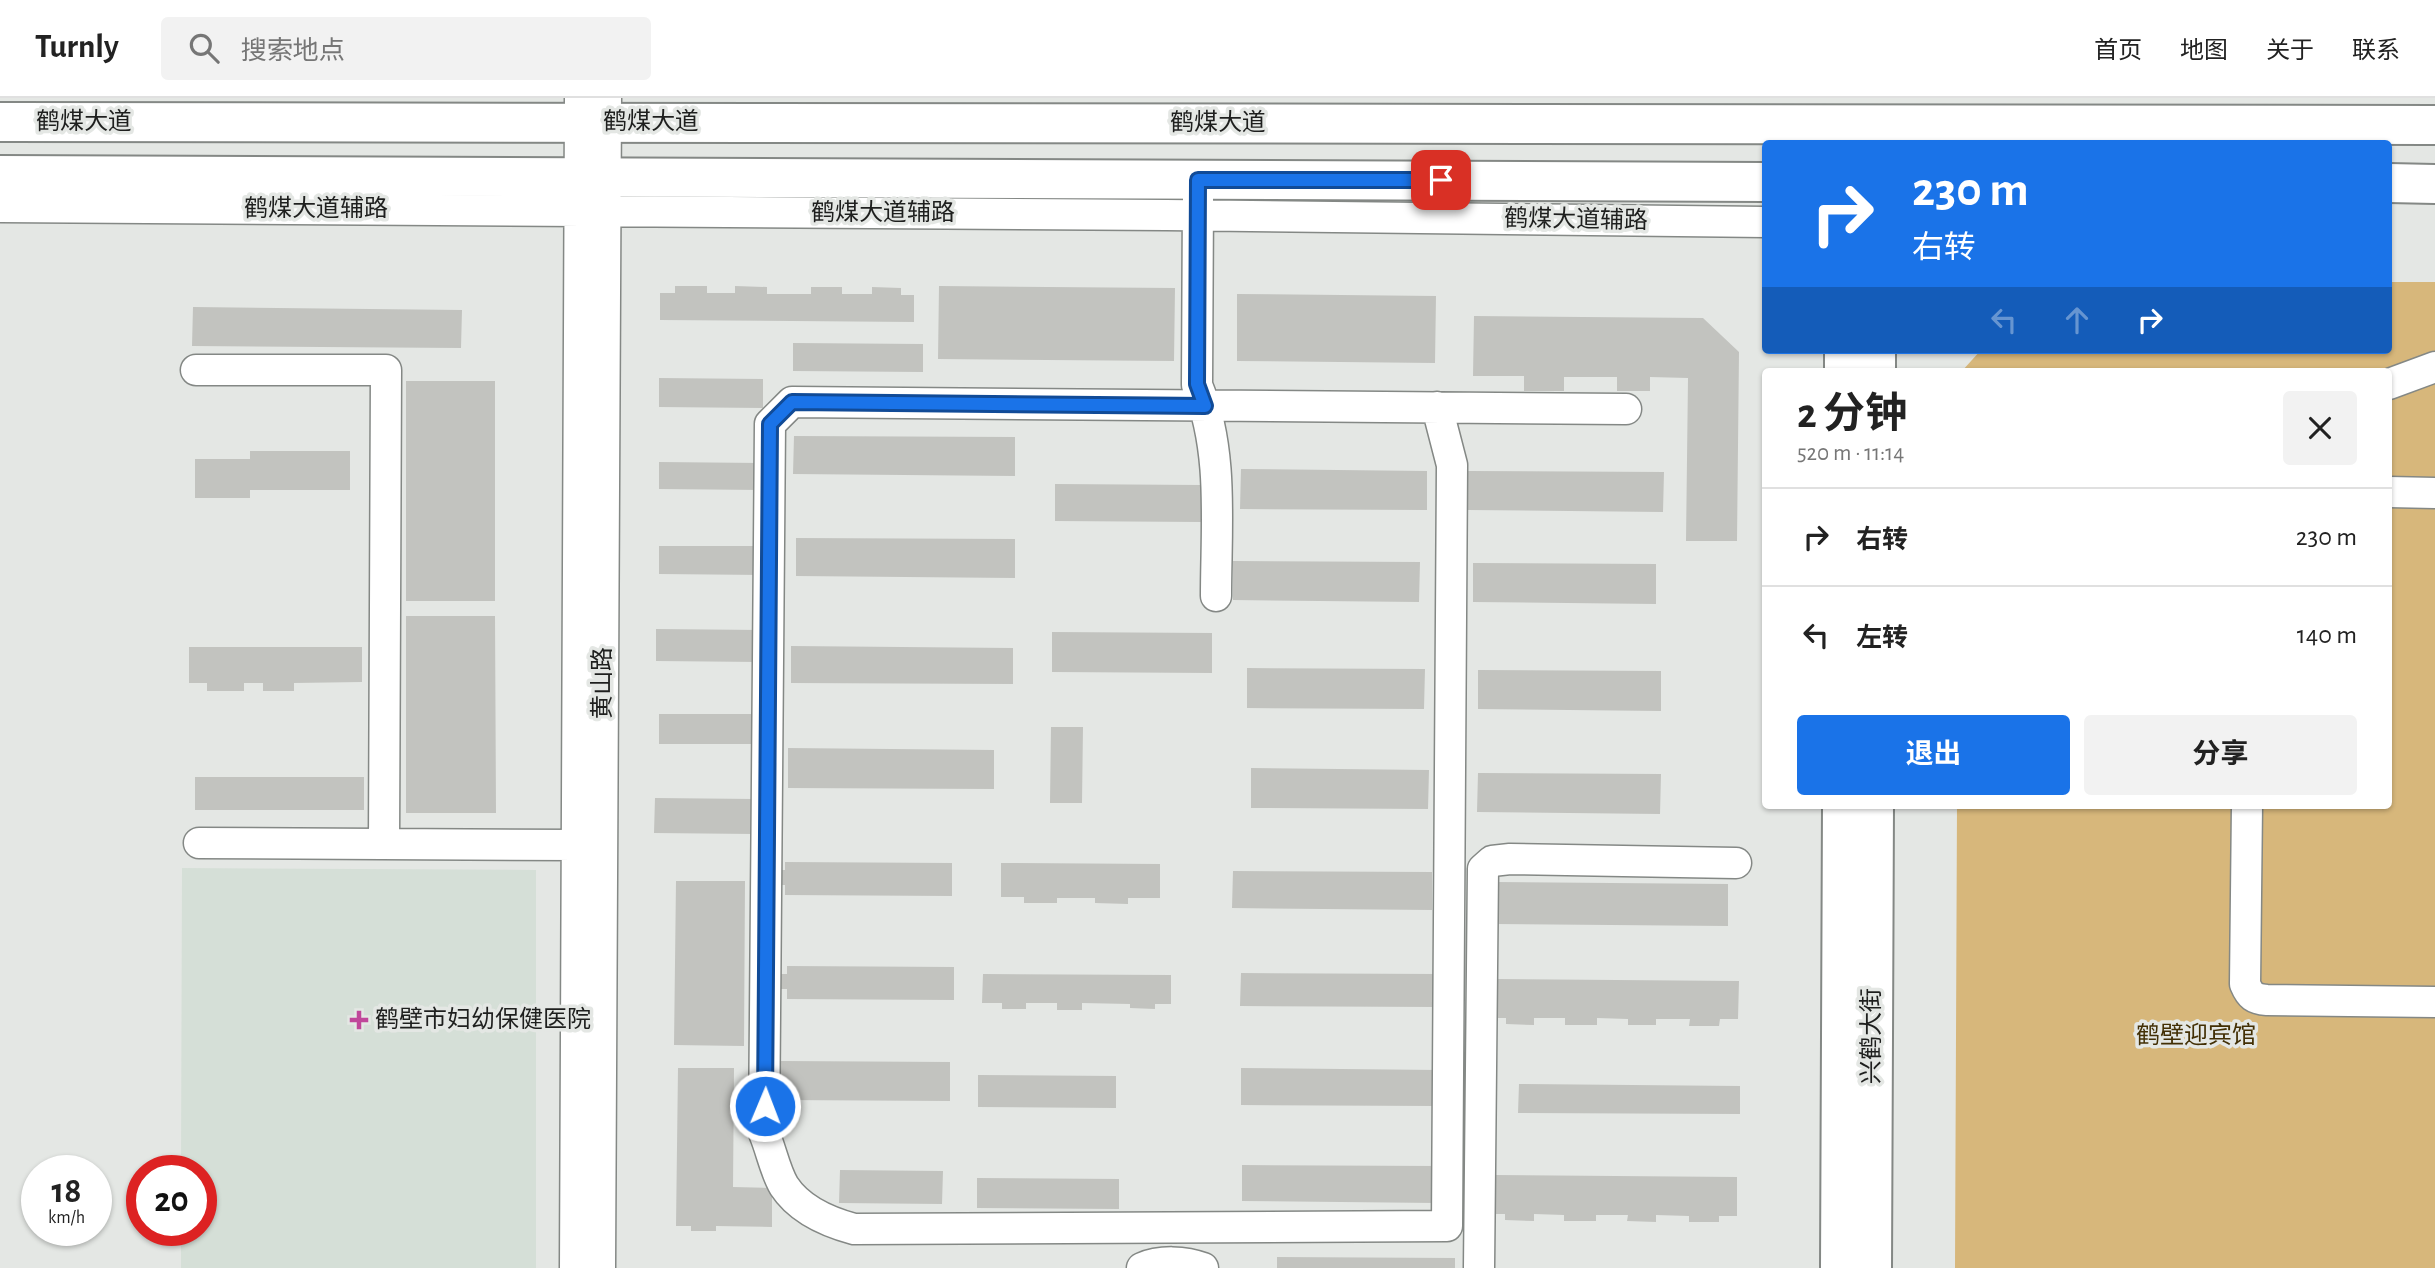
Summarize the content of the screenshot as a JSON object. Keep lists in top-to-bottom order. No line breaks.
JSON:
{"streets":{"main road":["鹤煤大道","兴鹤大街"],"street":["鹤煤大道辅路","黄山路"]},"crossings":[["鹤煤大道","黄山路"],["鹤煤大道辅路","黄山路"]],"parks":["鹤壁迎宾馆"],"places":{"health":["鹤壁市妇幼保健医院"]},"page":{"header":"Turnly","search":"搜索地点","nav":["首页","地图","关于","联系"],"turn":["230 m","右转"],"heading":["2 分钟","520 m · 11:14"],"list":[{"name":"右转","value":"230 m"},{"name":"左转","value":"140 m"}],"buttons":["退出","分享"],"speed":"18 km/h","limit":"20"}}
